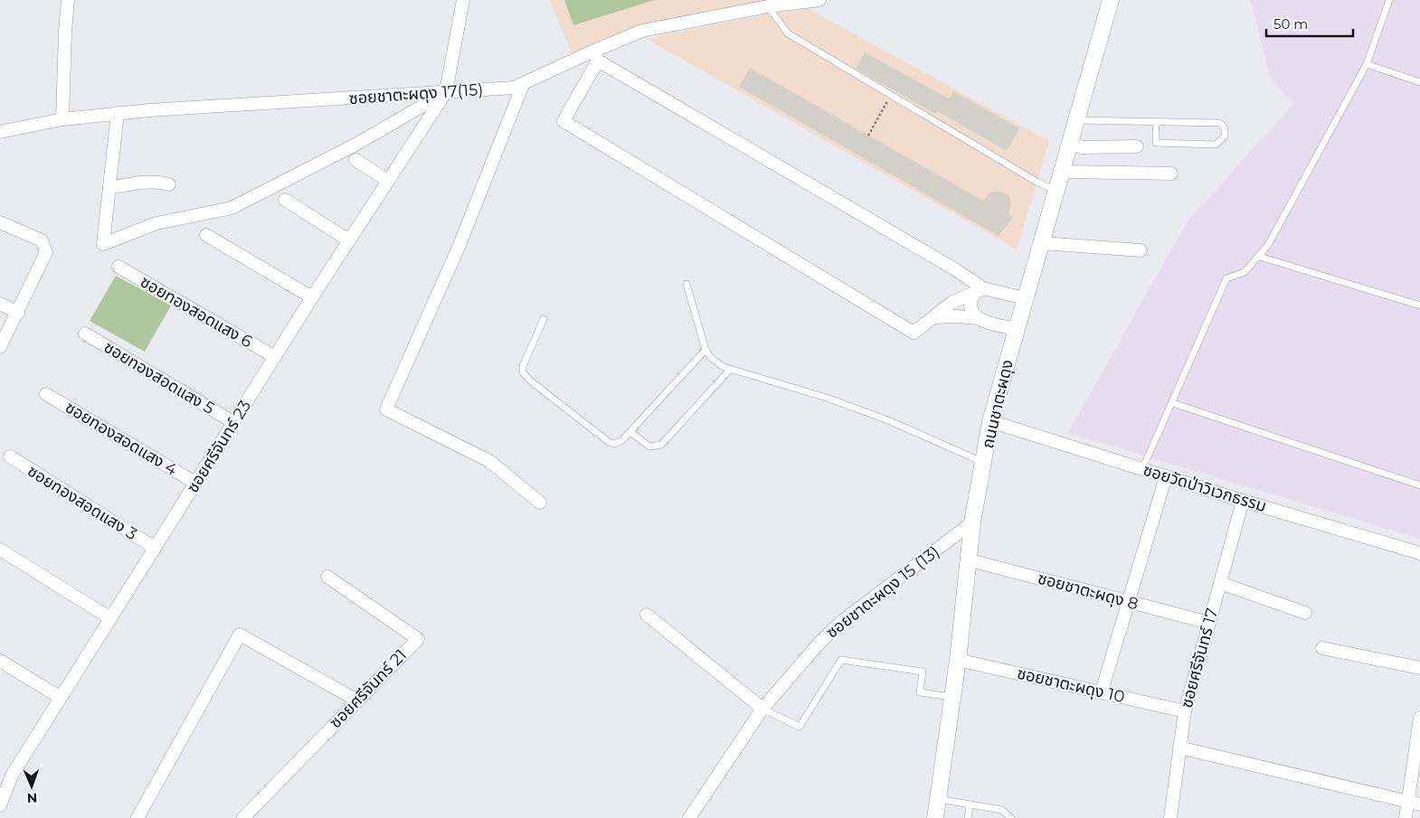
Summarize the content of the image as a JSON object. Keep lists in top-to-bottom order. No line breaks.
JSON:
{"streets":{"street":["ซอยชาตะผดุง 17(15)","ซอยทองสอดแสง 6","ซอยทองสอดแสง 5","ถนนชาตะผดุง","ซอยทองสอดแสง 4","ซอยศรีจันทร์ 23","ซอยวัดป่าวิเวกธรรม","ซอยทองสอดแสง 3","ซอยชาตะผดุง 8","ซอยชาตะผดุง 15 (13)","ซอยศรีจันทร์ 17","ซอยชาตะผดุง 10","ซอยศรีจันทร์ 21"]},"crossings":[["ซอยชาตะผดุง 17(15)","ซอยศรีจันทร์ 23"],["ซอยทองสอดแสง 6","ซอยศรีจันทร์ 23"],["ซอยทองสอดแสง 5","ซอยศรีจันทร์ 23"],["ถนนชาตะผดุง","ซอยวัดป่าวิเวกธรรม"],["ถนนชาตะผดุง","ซอยชาตะผดุง 8"],["ถนนชาตะผดุง","ซอยชาตะผดุง 15 (13)"],["ถนนชาตะผดุง","ซอยชาตะผดุง 10"],["ซอยทองสอดแสง 4","ซอยศรีจันทร์ 23"],["ซอยศรีจันทร์ 23","ซอยทองสอดแสง 3"],["ซอยวัดป่าวิเวกธรรม","ซอยศรีจันทร์ 17"],["ซอยชาตะผดุง 8","ซอยศรีจันทร์ 17"],["ซอยศรีจันทร์ 17","ซอยชาตะผดุง 10"]],"scale_bar":"50 m","north":"bottom"}
